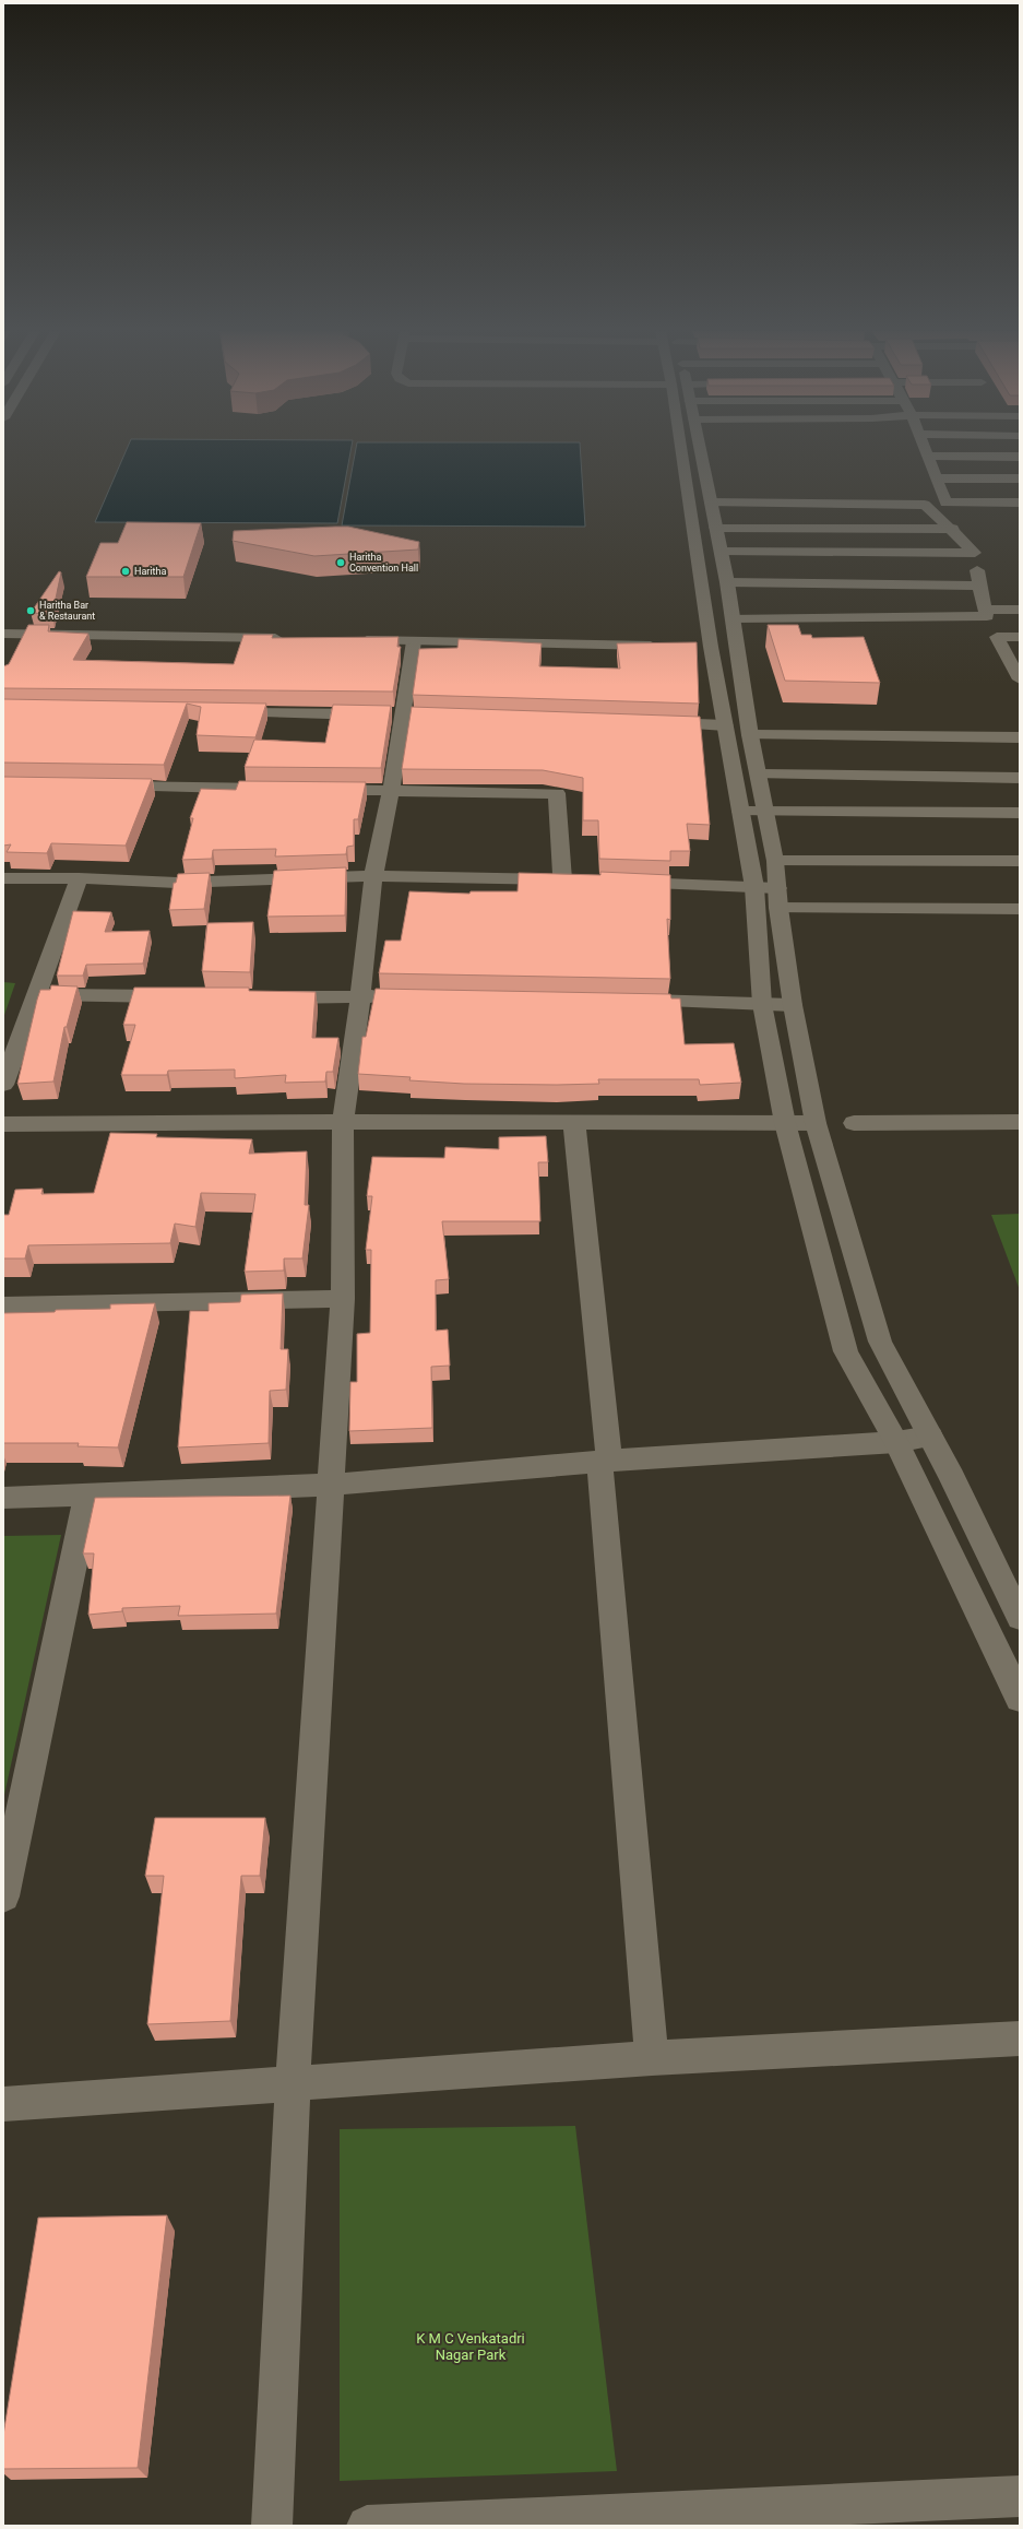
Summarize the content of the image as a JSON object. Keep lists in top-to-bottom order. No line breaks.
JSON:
{"parks":["K M C Venkatadri Nagar Park"],"places":["Haritha Convention Hall","Haritha","Haritha Bar & Restaurant"]}
